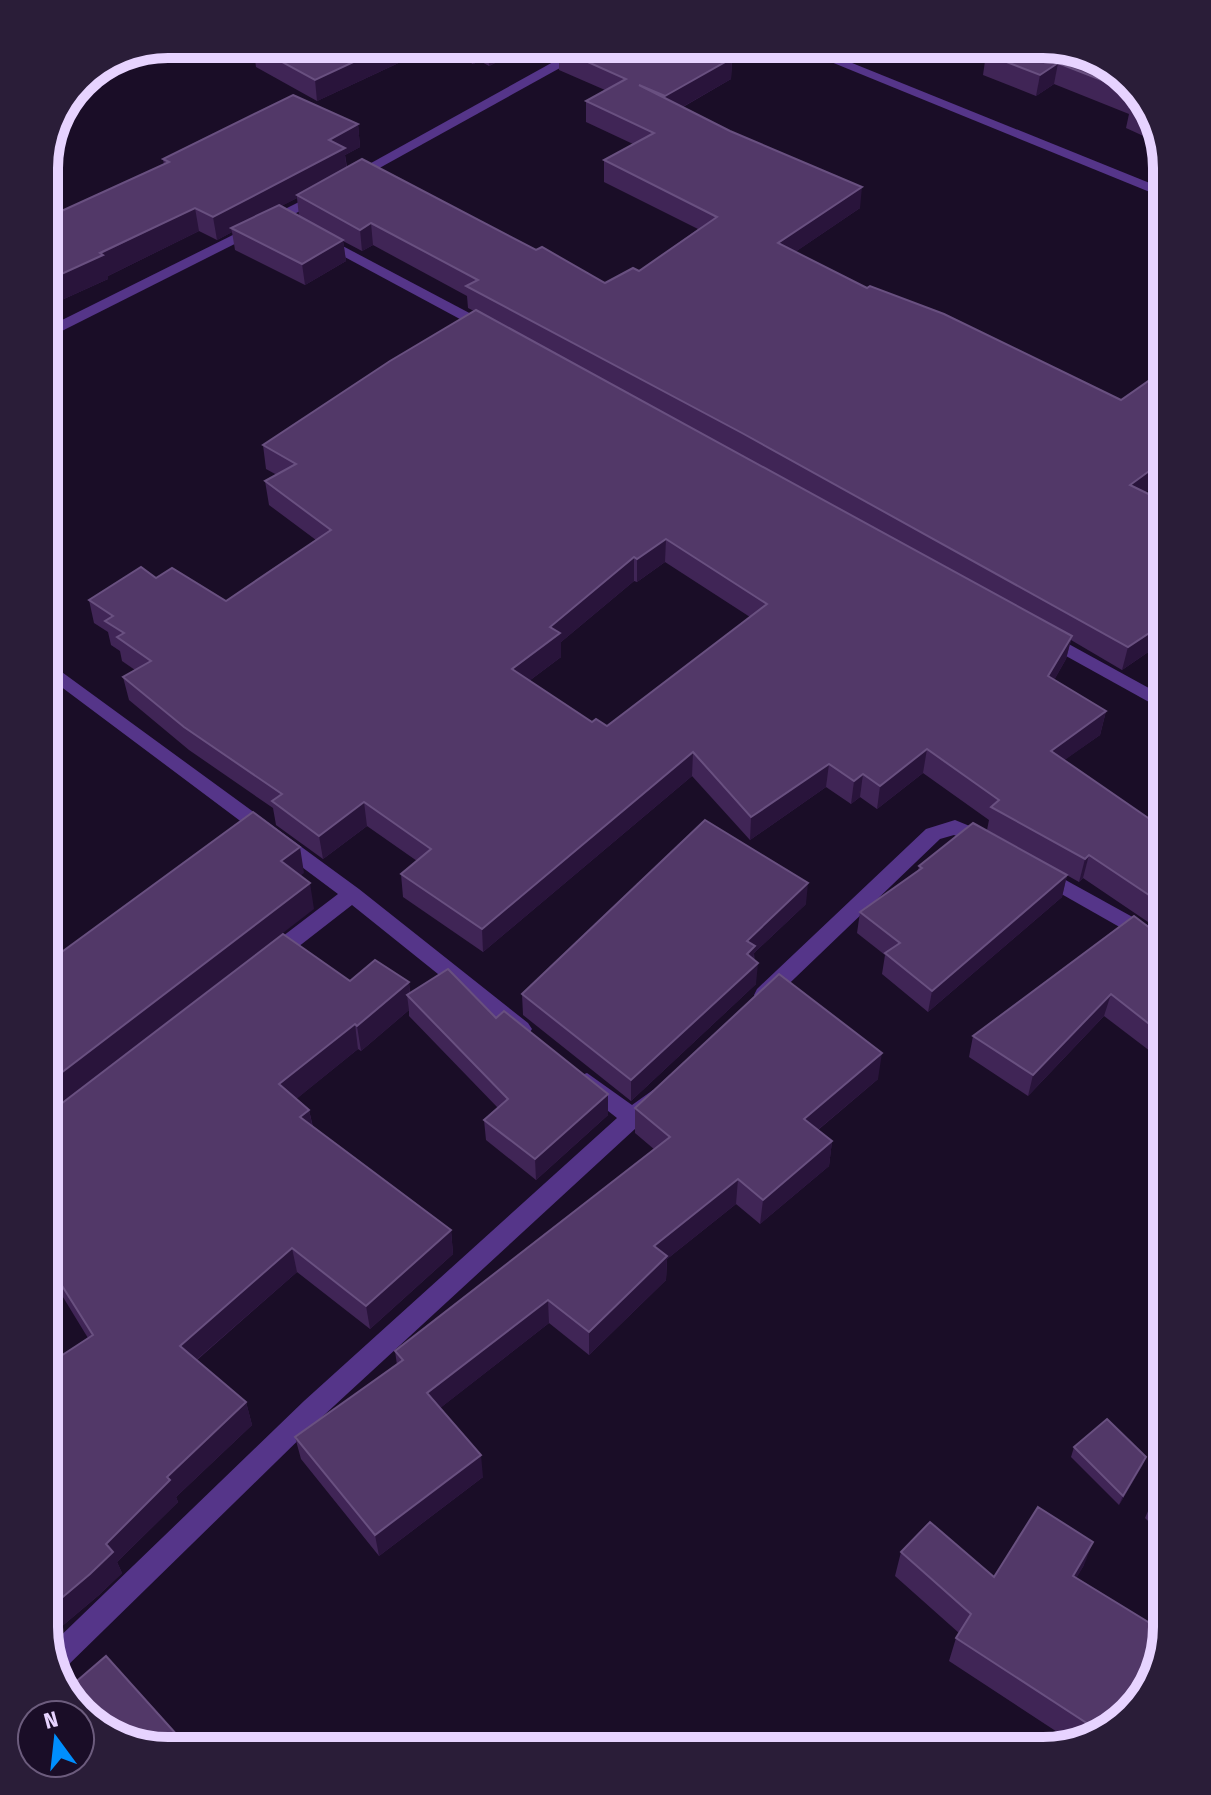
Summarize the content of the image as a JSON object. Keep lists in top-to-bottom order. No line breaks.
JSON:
{"north":"top"}
